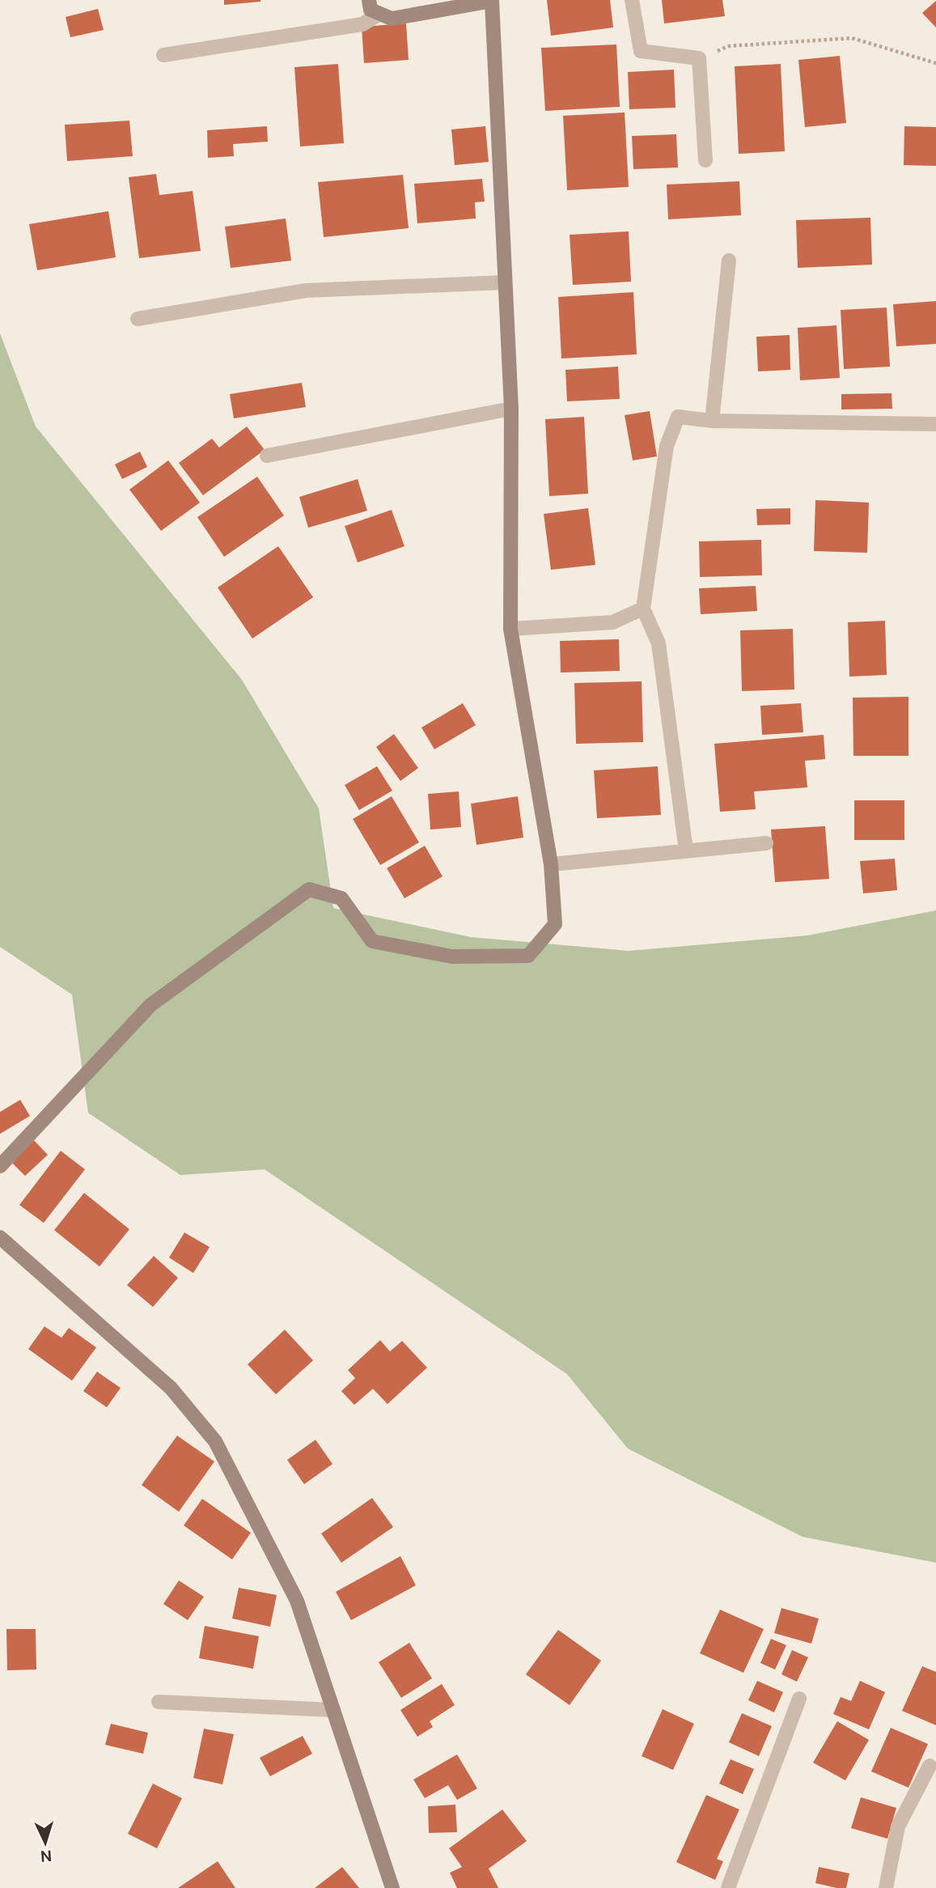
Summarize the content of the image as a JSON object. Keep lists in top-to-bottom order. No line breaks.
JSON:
{"north":"bottom"}
